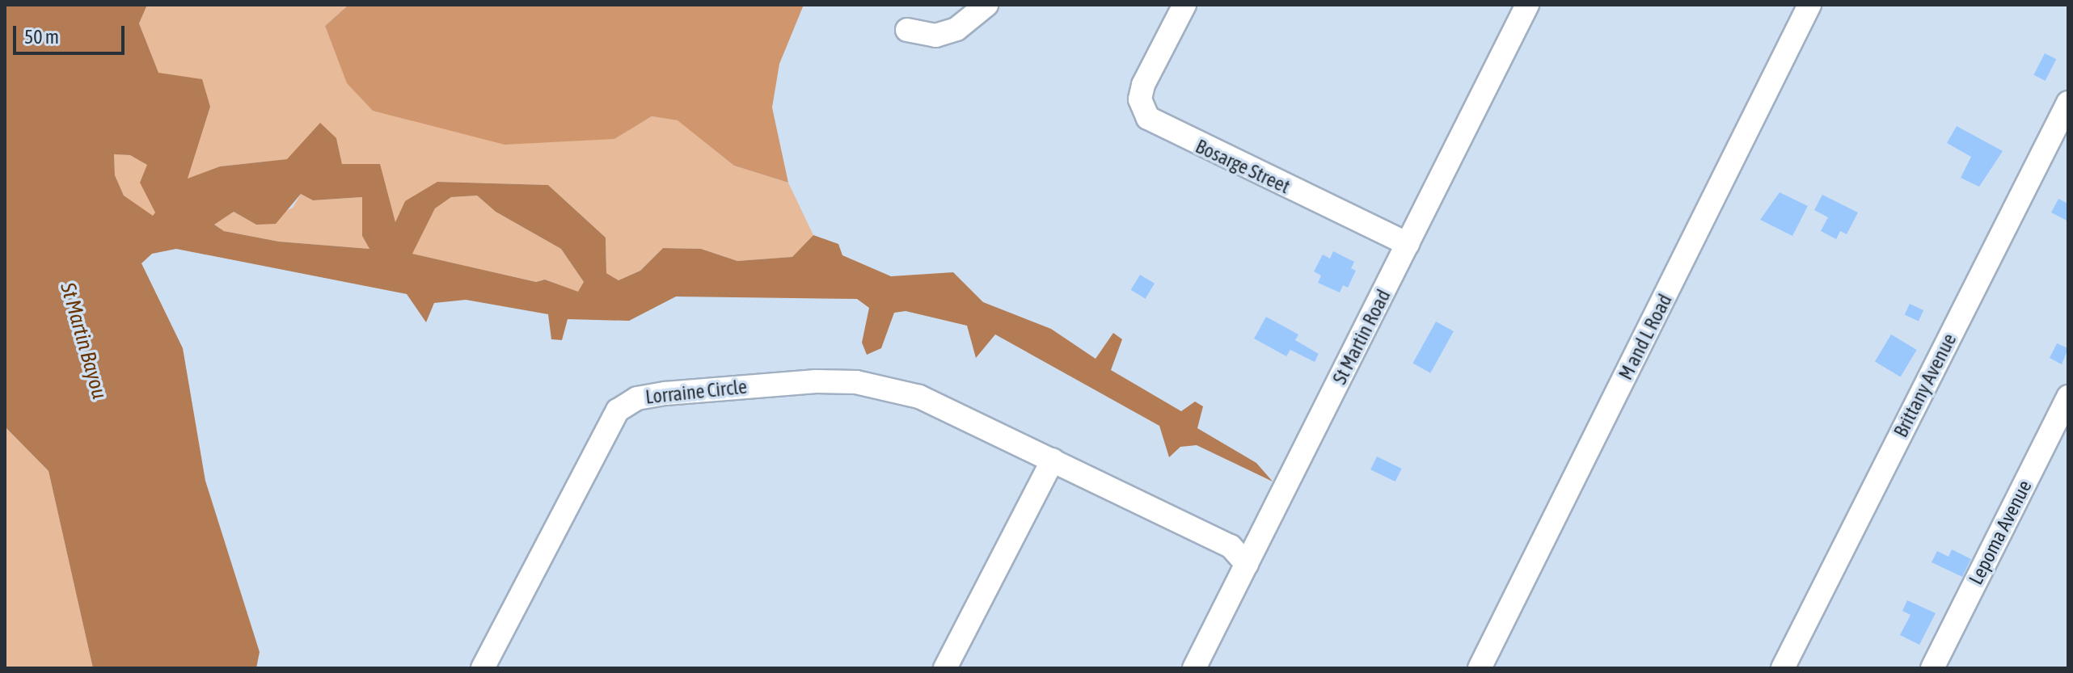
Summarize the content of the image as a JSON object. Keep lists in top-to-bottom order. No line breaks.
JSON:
{"streets":{"street":["Bosarge Street","St Martin Road","M and L Road","Brittany Avenue","Lorraine Circle","Lepoma Avenue"]},"crossings":[["Bosarge Street","St Martin Road"],["St Martin Road","Lorraine Circle"]],"water":["St Martin Bayou"],"scale_bar":"50 m"}
